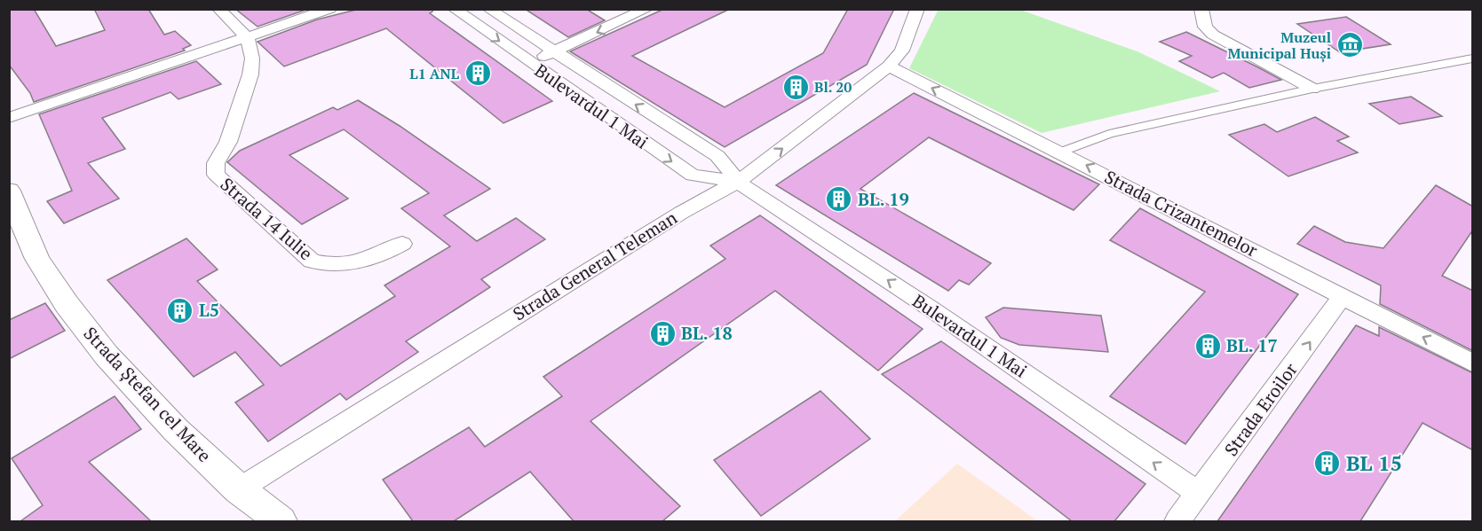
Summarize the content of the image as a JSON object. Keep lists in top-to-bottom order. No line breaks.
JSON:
{"streets":{"street":["Bulevardul 1 Mai","Strada Crizantemelor","Strada 14 Iulie","Strada General Teleman","Strada Ștefan cel Mare","Strada Eroilor"]},"crossings":[["Bulevardul 1 Mai","Strada General Teleman"],["Bulevardul 1 Mai","Strada Eroilor"],["Strada Crizantemelor","Strada General Teleman"],["Strada Crizantemelor","Strada Eroilor"],["Strada General Teleman","Strada Ștefan cel Mare"]],"one_way":["Strada Crizantemelor","Strada Eroilor"],"places":{"museum":["Muzeul Municipal Huși"],"building":["L1 ANL","Bl. 20","BL. 19","L5","BL. 18","BL. 17","BL 15"]}}
